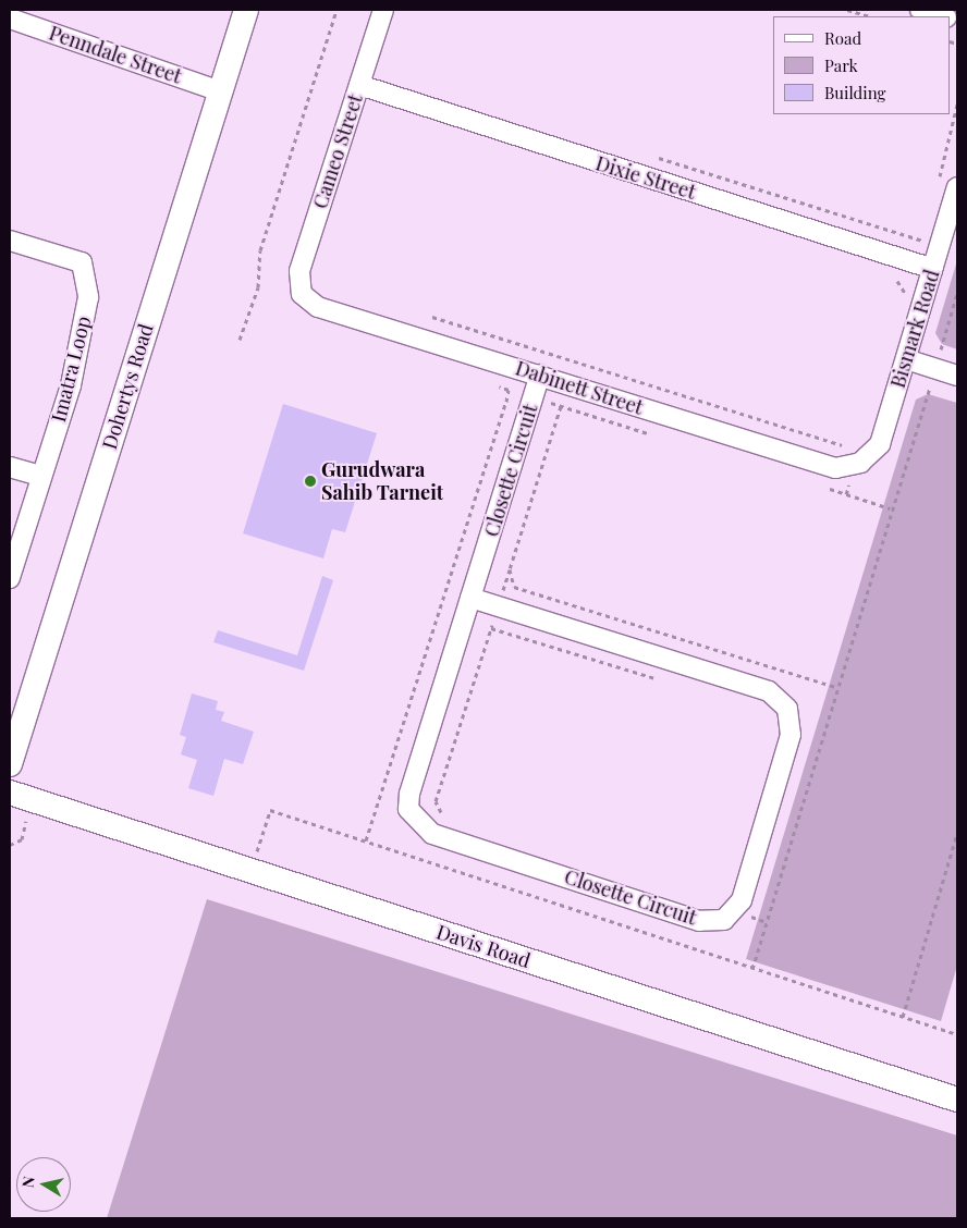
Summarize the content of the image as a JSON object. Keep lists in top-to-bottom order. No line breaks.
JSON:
{"streets":{"street":["Penndale Street","Cameo Street","Dixie Street","Bismark Road","Imatra Loop","Dohertys Road","Dabinett Street","Closette Circuit","Davis Road"]},"crossings":[["Penndale Street","Dohertys Road"],["Cameo Street","Dixie Street"],["Cameo Street","Dabinett Street"],["Dixie Street","Bismark Road"],["Bismark Road","Dabinett Street"],["Dabinett Street","Closette Circuit"]],"places":["Gurudwara Sahib Tarneit"],"legend":["Road","Park","Building"],"north":"left"}
